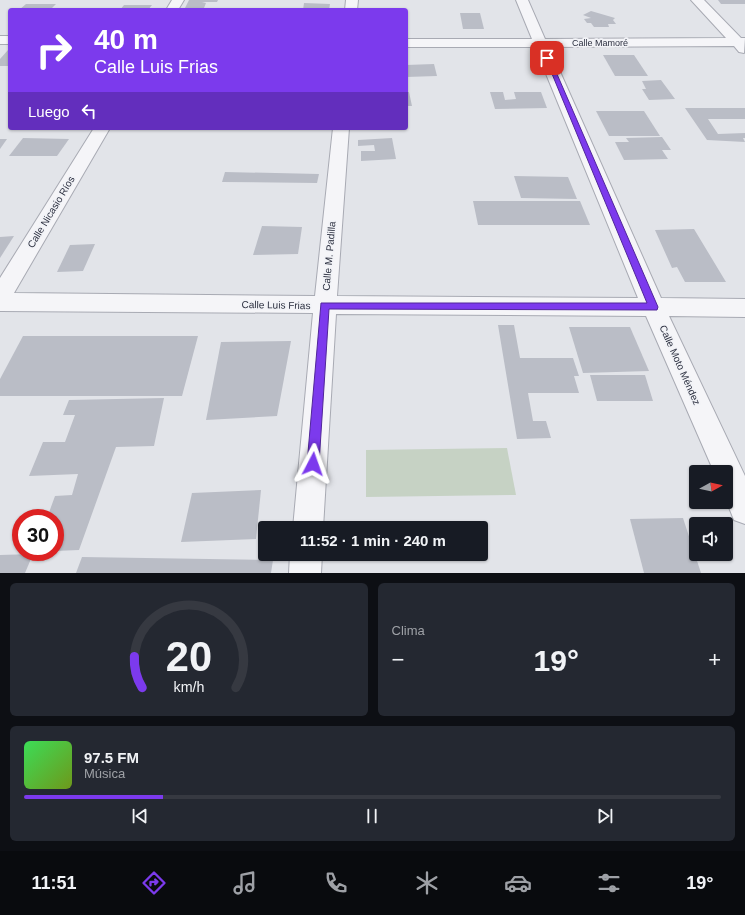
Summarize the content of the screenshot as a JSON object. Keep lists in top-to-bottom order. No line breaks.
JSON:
{"streets":{"street":["Calle Mamoré","Calle Nicasio Ríos","Calle M. Padilla","Calle Luis Frias","Calle Moto Méndez"]},"crossings":[["Calle Mamoré","Calle Moto Méndez"],["Calle M. Padilla","Calle Luis Frias"],["Calle Luis Frias","Calle Moto Méndez"]],"north":"right","page":{"turn":["40 m","Calle Luis Frias"],"then":"Luego","limit":"30","trip":"11:52 · 1 min · 240 m","tile":"Clima","heat":["−","19°","+"],"song":["97.5 FM","Música"],"tabs":["11:51","19°"],"gauge":["20","km/h"]}}
